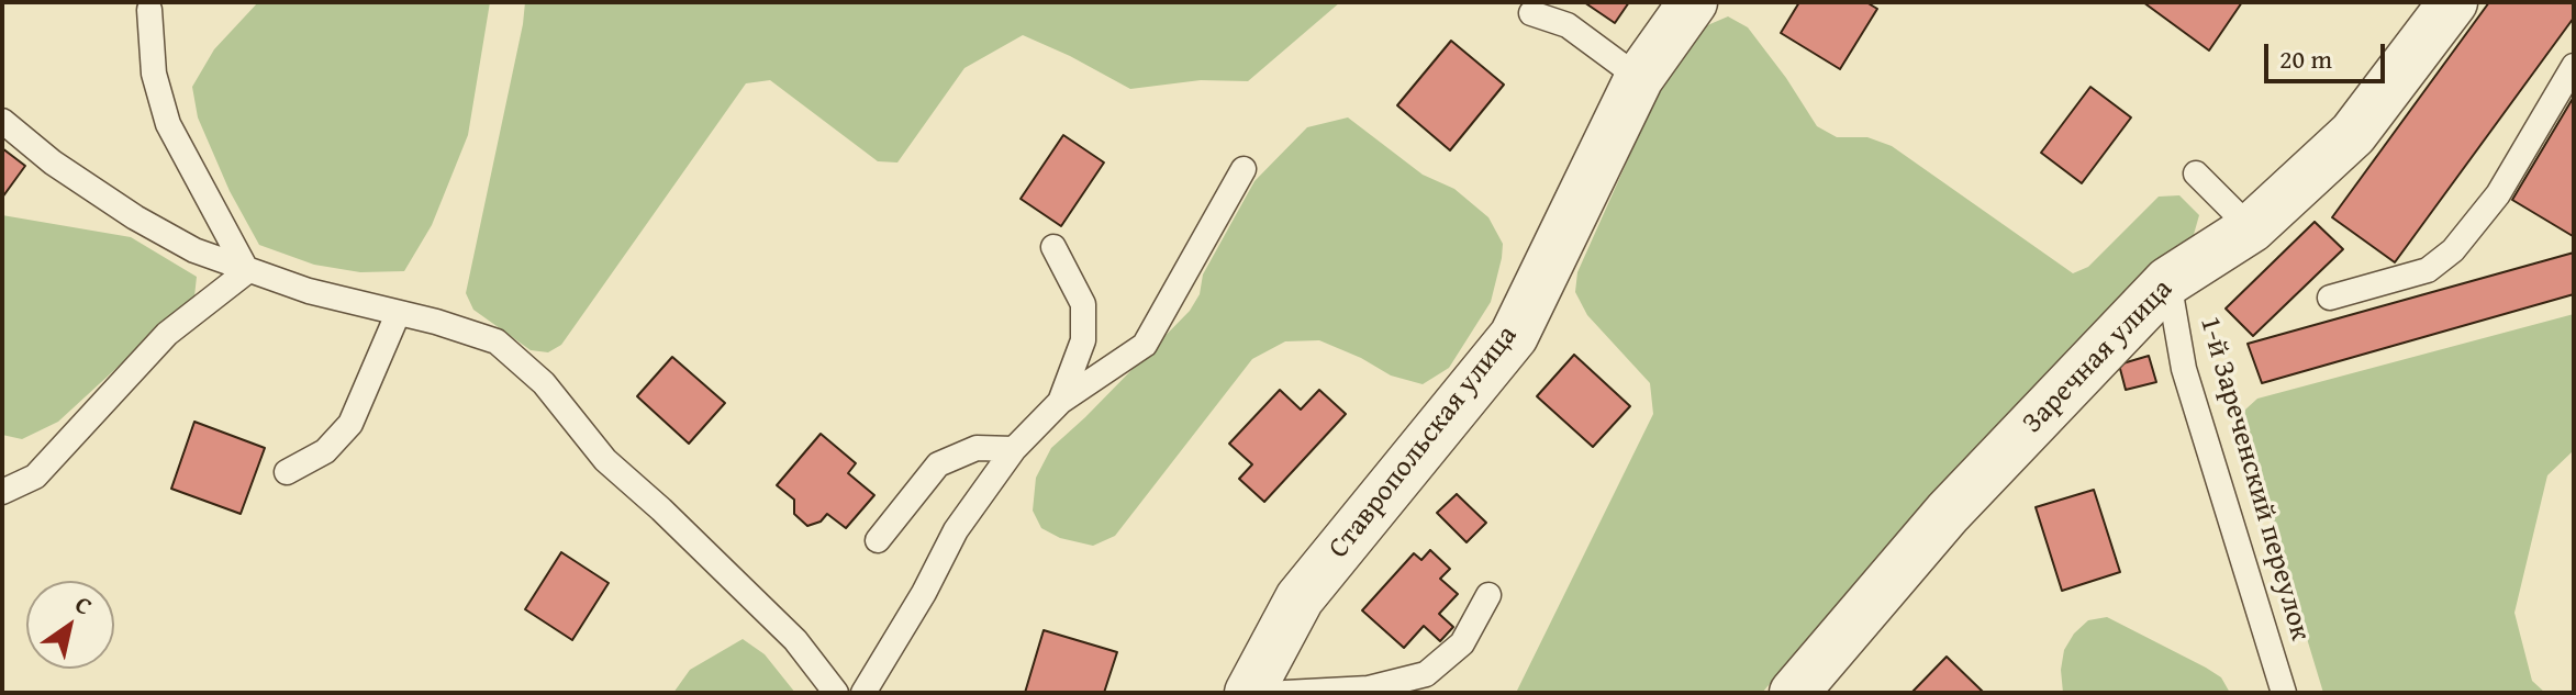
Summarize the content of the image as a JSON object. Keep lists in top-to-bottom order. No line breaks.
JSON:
{"streets":{"street":["Заречная улица","Ставропольская улица"],"lane":["1-й Зареченский переулок"]},"crossings":[["Заречная улица","1-й Зареченский переулок"]],"scale_bar":"20 m","north":"top right"}
